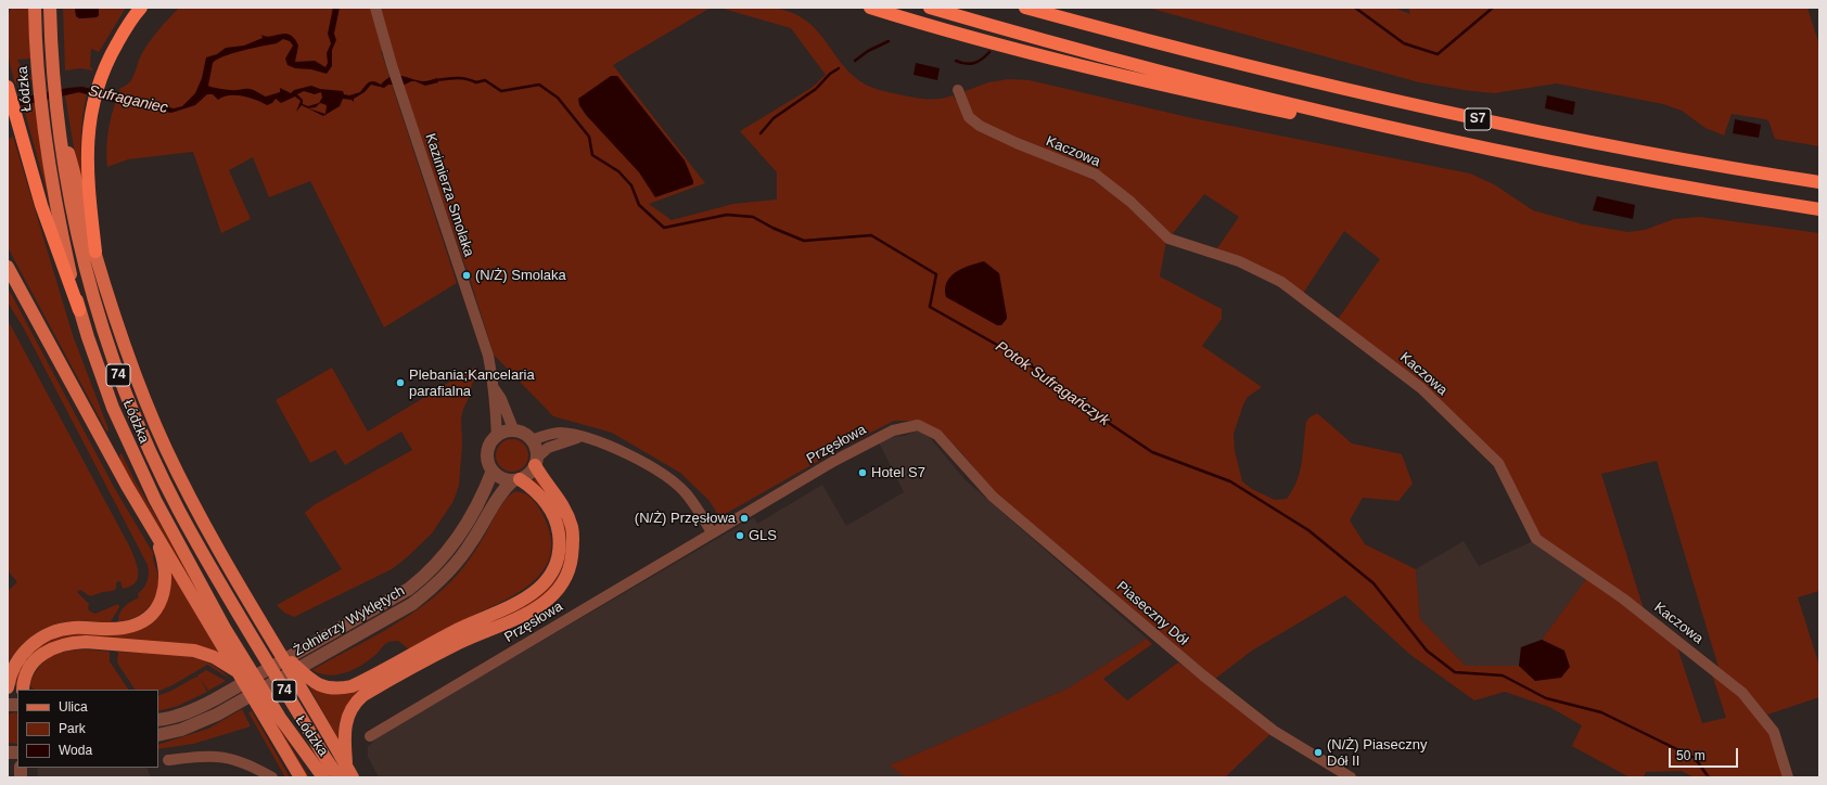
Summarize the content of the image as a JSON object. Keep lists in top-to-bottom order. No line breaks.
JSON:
{"streets":{"highway":["S7"],"main road":["Łódzka","74"],"street":["Kaczowa","Kazimierza Smolaka","Przęsłowa","Piaseczny Dół","Żołnierzy Wyklętych"]},"crossings":[["Łódzka","74"],["Kazimierza Smolaka","Żołnierzy Wyklętych"],["Przęsłowa","Piaseczny Dół"]],"water":["Sufraganiec","Potok Sufragańczyk"],"places":["(N/Ż) Smolaka","Plebania;Kancelaria parafialna","Hotel S7","(N/Ż) Przęsłowa","GLS","(N/Ż) Piaseczny Dół II"],"legend":["Ulica","Park","Woda"],"scale_bar":"50 m"}
